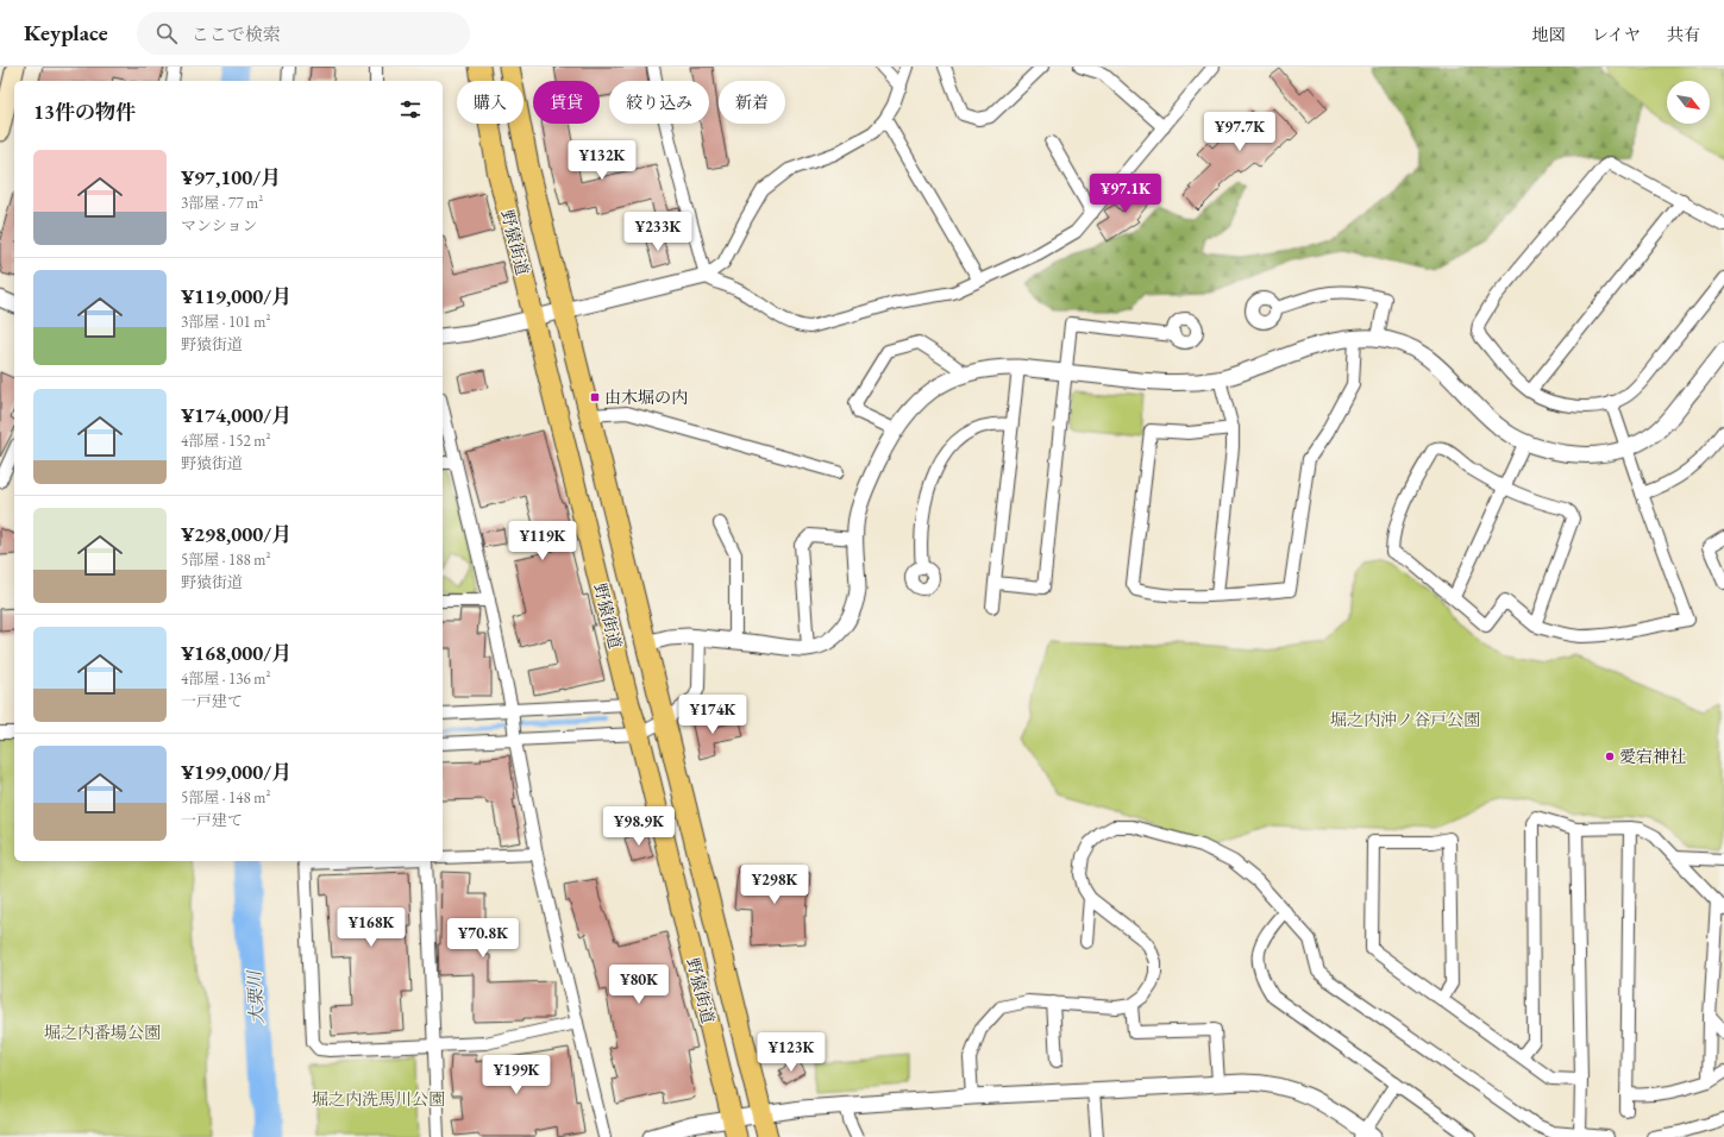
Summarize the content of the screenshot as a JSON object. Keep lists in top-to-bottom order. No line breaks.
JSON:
{"streets":{"main road":["野猿街道"]},"water":["大栗川"],"parks":["堀之内沖ノ谷戸公園","堀之内番場公園","堀之内洗馬川公園"],"places":{"transit":["由木堀の内"],"other":["愛宕神社"]},"north":"bottom right","page":{"header":"Keyplace","search":"ここで検索","nav":["地図","レイヤ","共有"],"chip":["購入","賃貸","絞り込み","新着"],"heading":"13件の物件","price":["¥97.7K","¥132K","¥97.1K","¥233K","¥119K","¥174K","¥98.9K","¥298K","¥168K","¥70.8K","¥80K","¥123K","¥199K"],"list":[{"name":"¥97,100/月","note":"3部屋 · 77 m² · マンション"},{"name":"¥119,000/月","note":"3部屋 · 101 m² · 野猿街道"},{"name":"¥174,000/月","note":"4部屋 · 152 m² · 野猿街道"},{"name":"¥298,000/月","note":"5部屋 · 188 m² · 野猿街道"},{"name":"¥168,000/月","note":"4部屋 · 136 m² · 一戸建て"},{"name":"¥199,000/月","note":"5部屋 · 148 m² · 一戸建て"}]}}
